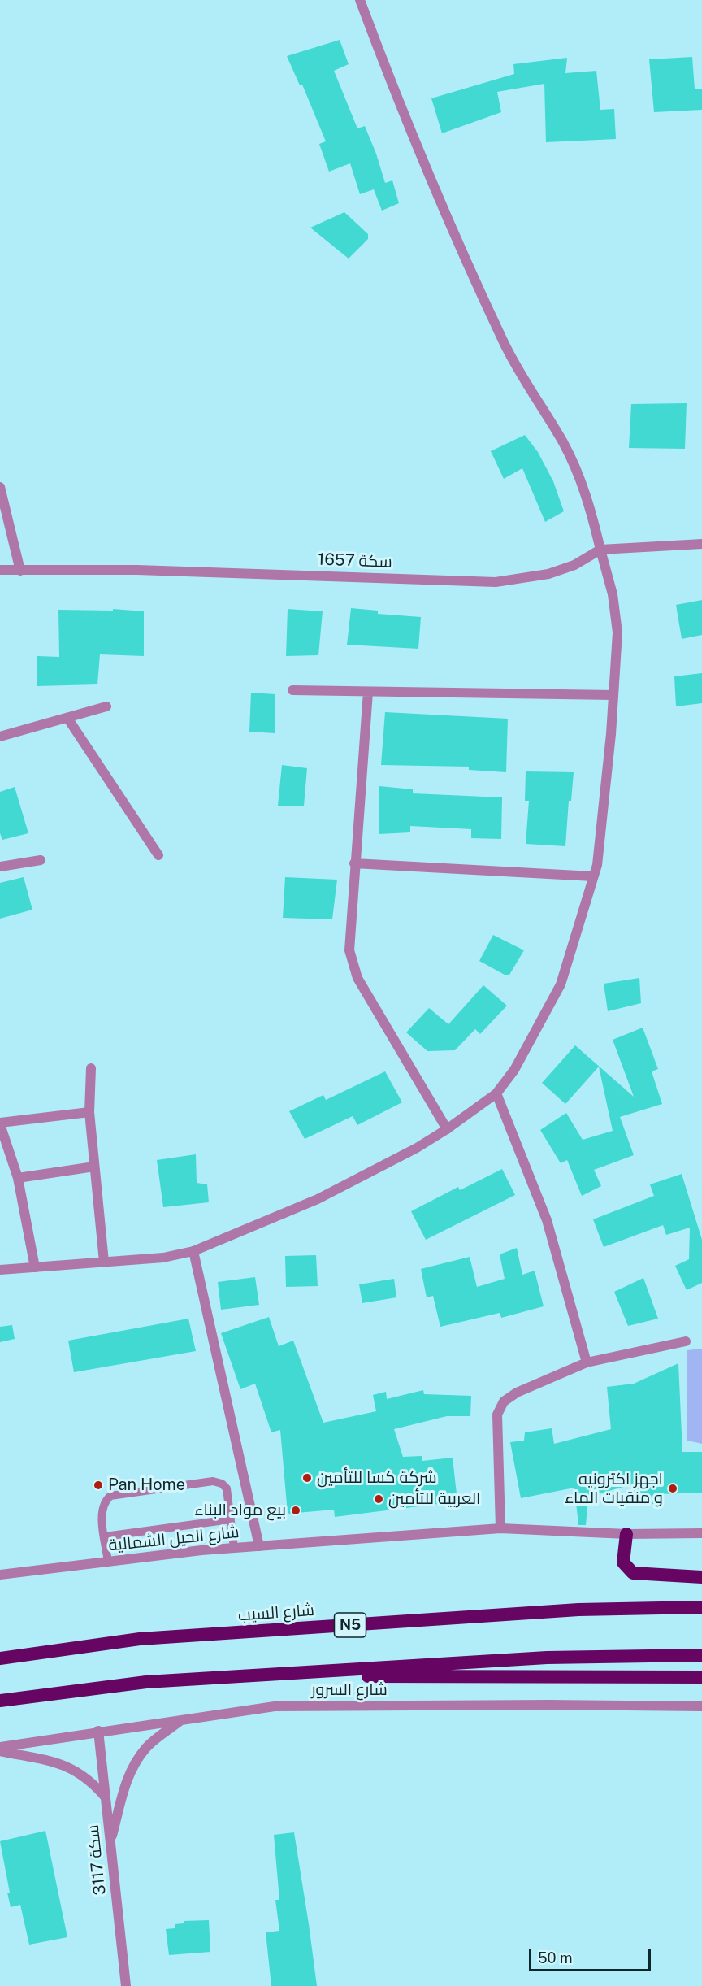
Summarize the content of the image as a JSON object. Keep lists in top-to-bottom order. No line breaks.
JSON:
{"streets":{"highway":["شارع السيب","N5"],"street":["سكة 1657","شارع الحيل الشمالية","شارع السرور","سكة 3117"]},"crossings":[["شارع السرور","سكة 3117"]],"places":["شركة كسا للتأمين","Pan Home","اجهز اكترونيه و منقيات الماء","العربية للتأمين","بيع مواد البناء"],"scale_bar":"50 m"}
